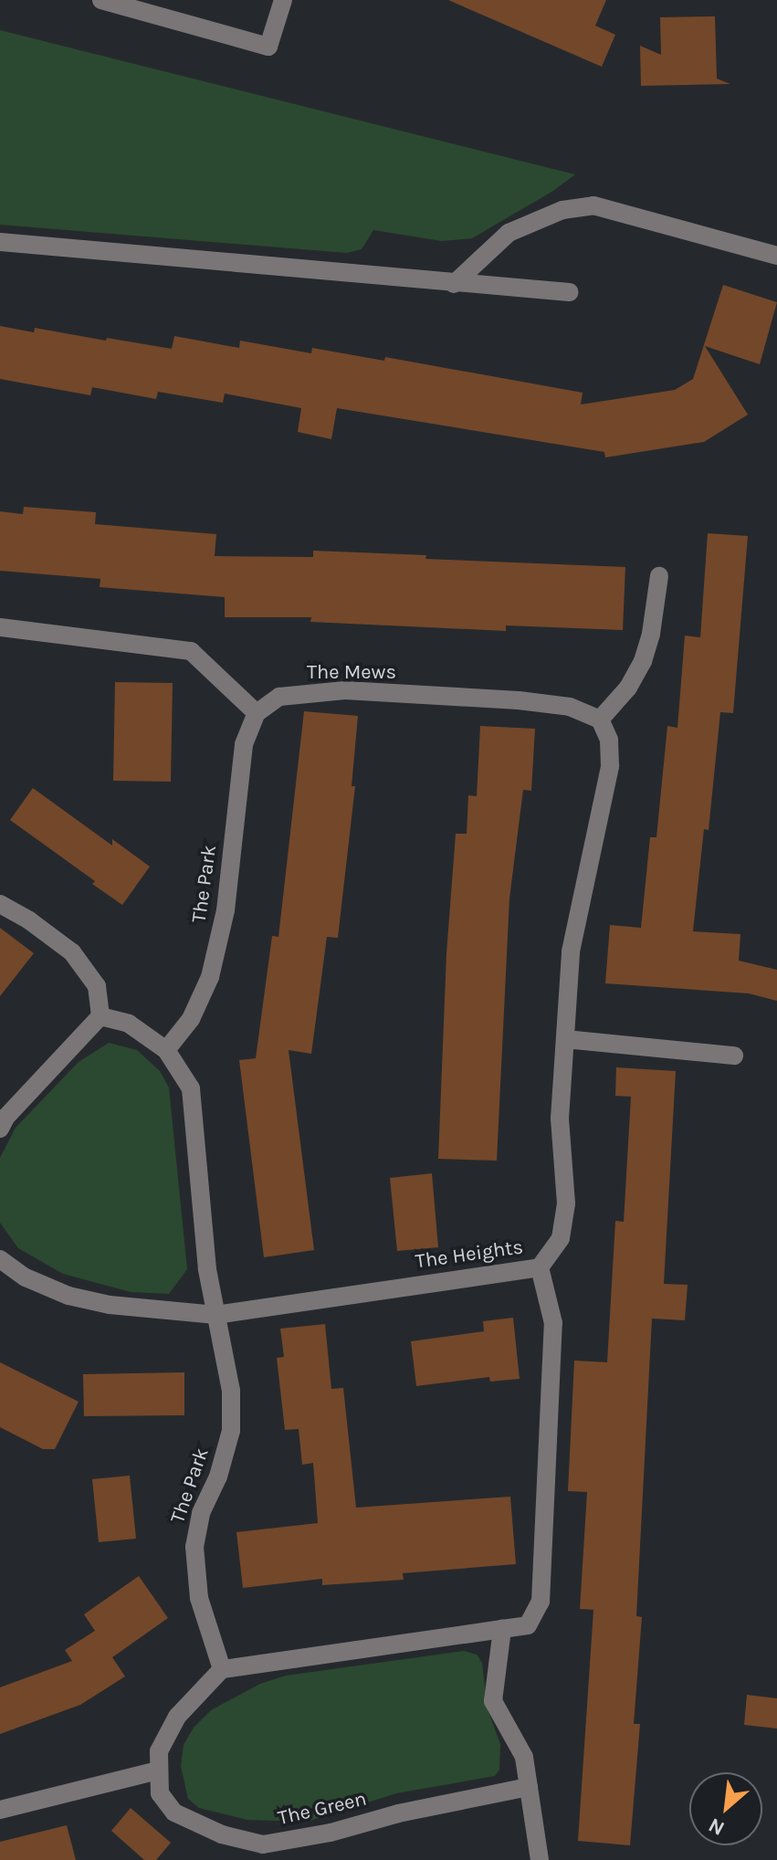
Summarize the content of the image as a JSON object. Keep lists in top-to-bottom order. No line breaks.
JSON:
{"streets":{"street":["The Mews","The Park","The Heights","The Green"]},"crossings":[["The Mews","The Park"],["The Mews","The Heights"],["The Park","The Heights"]],"north":"bottom left"}
